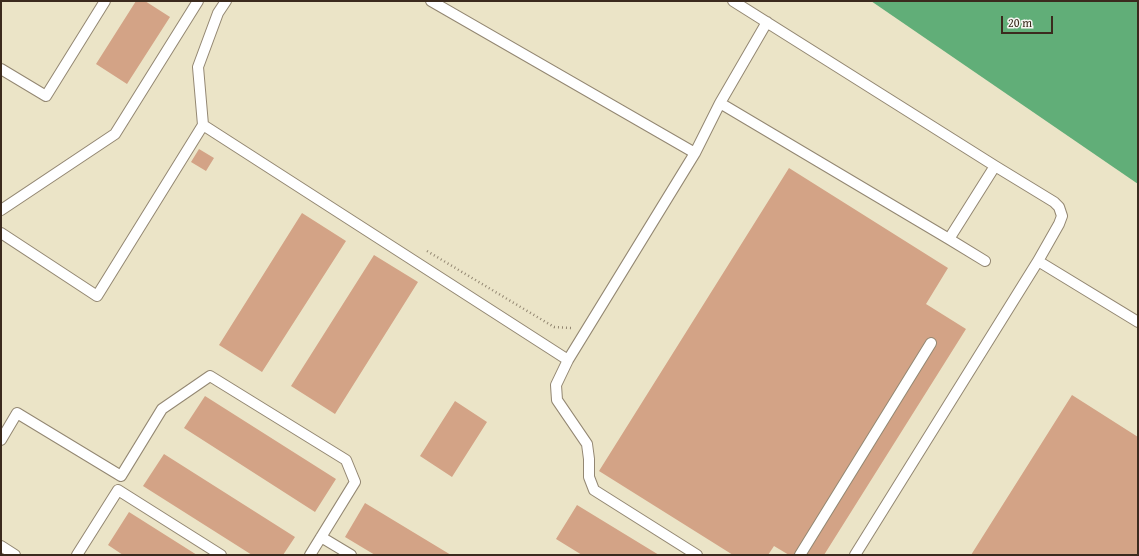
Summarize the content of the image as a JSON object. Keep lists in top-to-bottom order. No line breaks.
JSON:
{"scale_bar":"20 m"}
